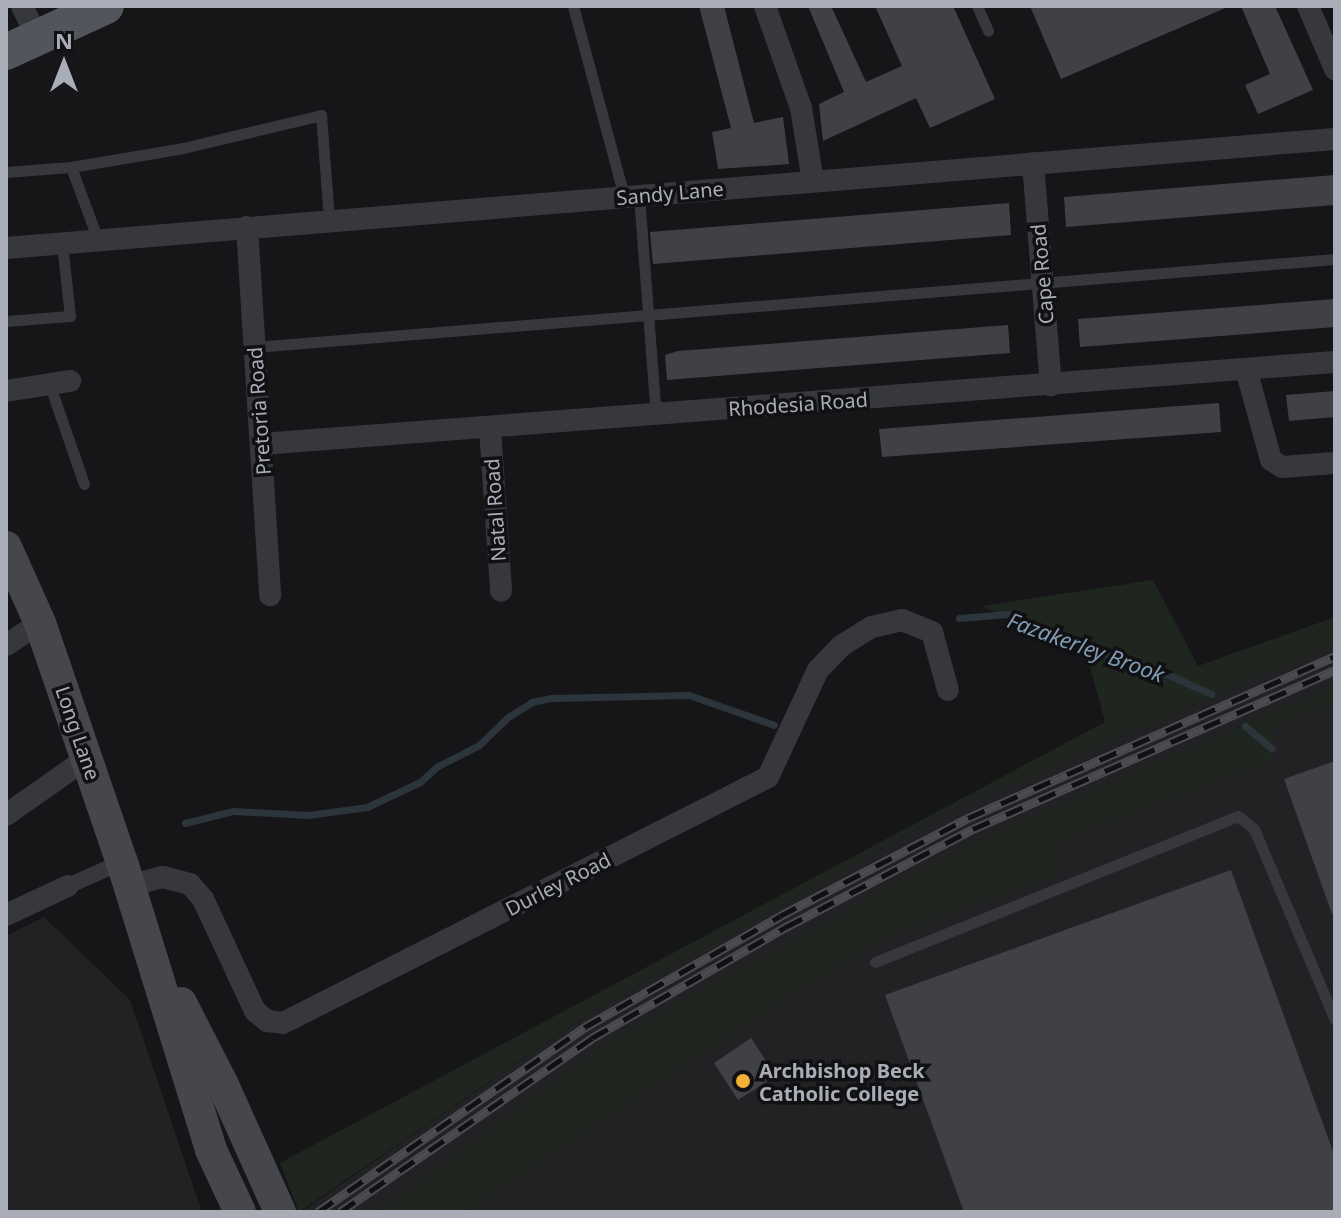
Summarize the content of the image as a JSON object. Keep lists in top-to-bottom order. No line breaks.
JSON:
{"streets":{"main road":["Long Lane"],"street":["Sandy Lane","Cape Road","Rhodesia Road","Pretoria Road","Natal Road","Durley Road"]},"crossings":[["Sandy Lane","Cape Road"],["Sandy Lane","Pretoria Road"],["Cape Road","Rhodesia Road"],["Rhodesia Road","Pretoria Road"],["Rhodesia Road","Natal Road"],["Long Lane","Durley Road"]],"water":["Fazakerley Brook"],"places":["Archbishop Beck Catholic College"],"north":"top"}
